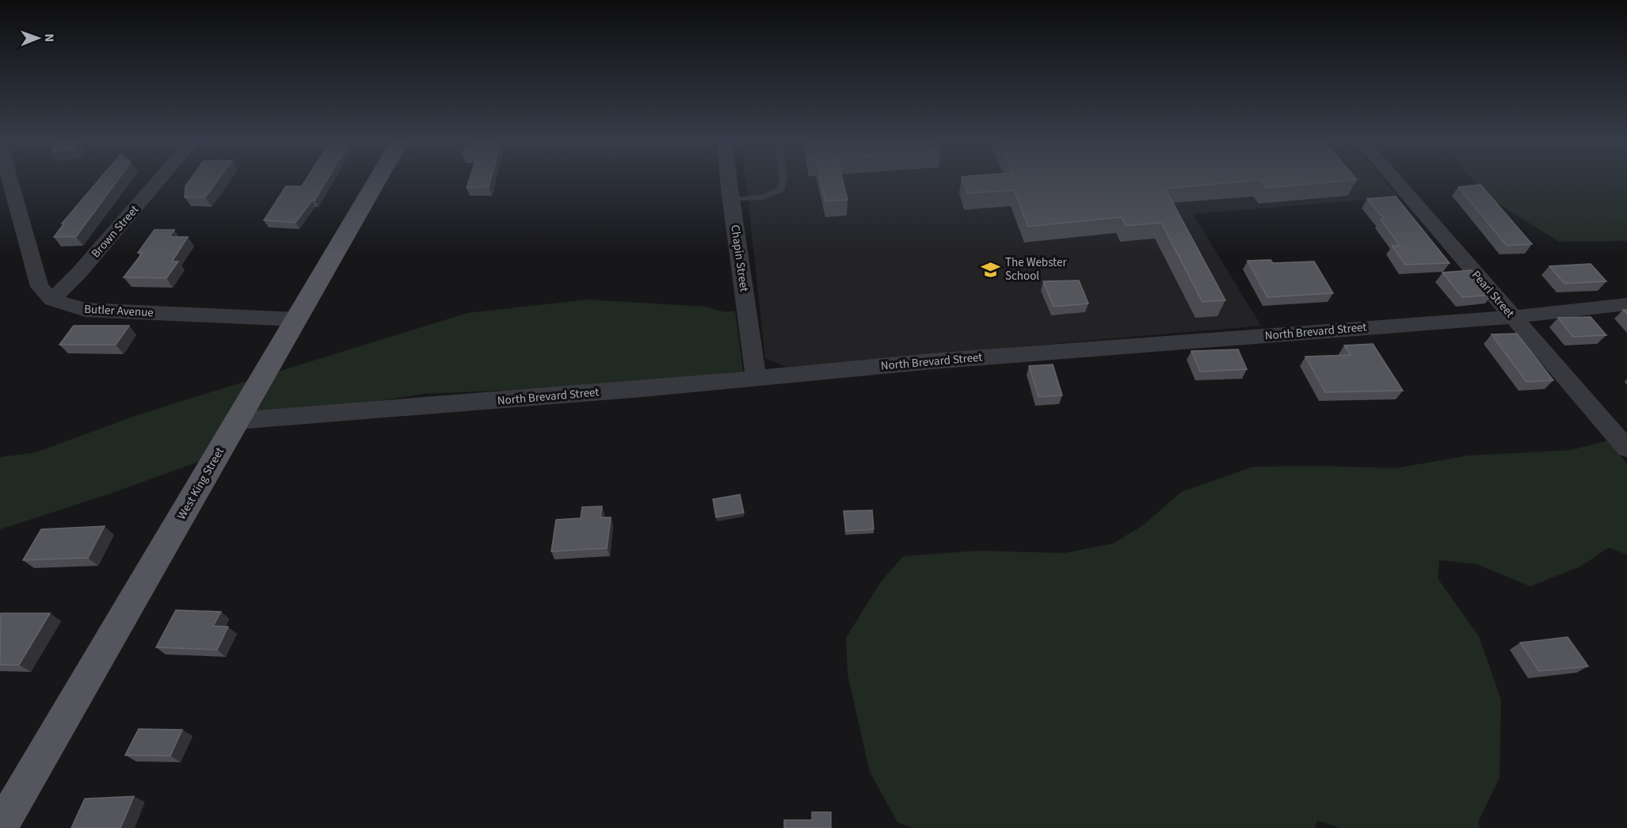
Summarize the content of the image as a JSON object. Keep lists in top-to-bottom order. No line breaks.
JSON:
{"streets":{"main road":["West King Street"],"street":["Brown Street","Chapin Street","Pearl Street","Butler Avenue","North Brevard Street"]},"crossings":[["Brown Street","Butler Avenue"],["Chapin Street","North Brevard Street"],["Pearl Street","North Brevard Street"],["Butler Avenue","West King Street"],["North Brevard Street","West King Street"]],"places":{"school or university":["The Webster School"]},"north":"right"}
